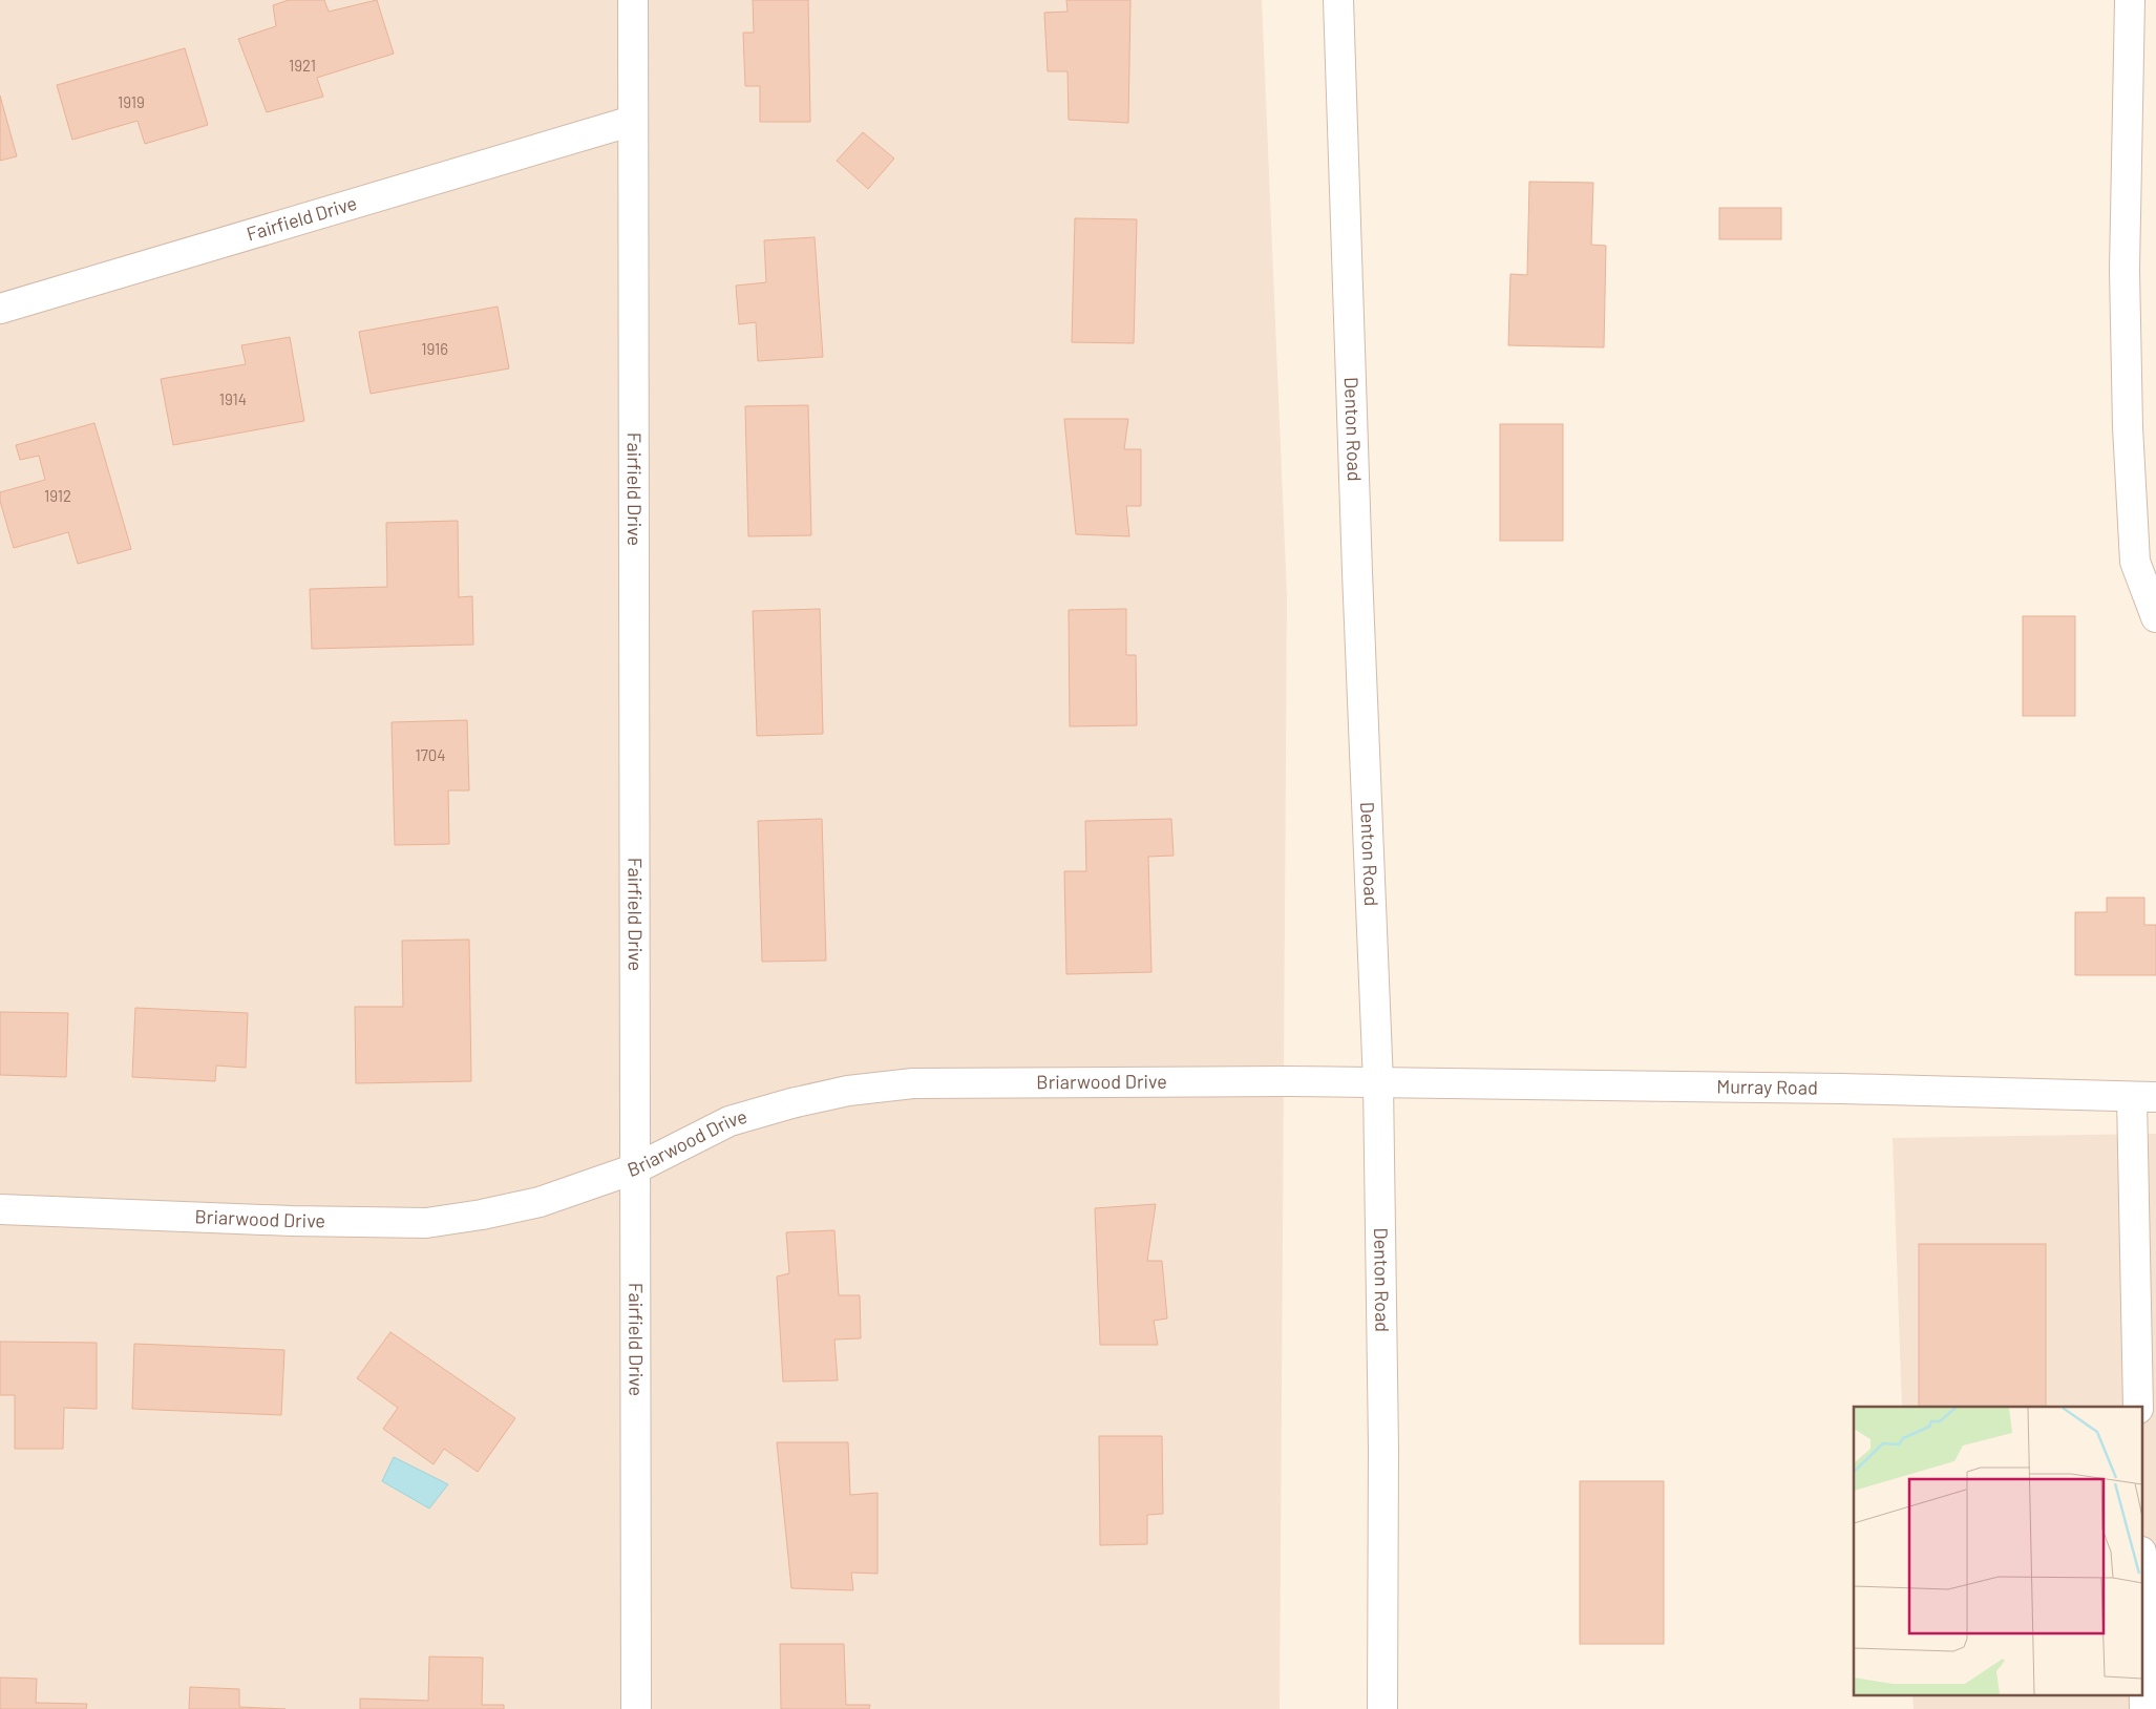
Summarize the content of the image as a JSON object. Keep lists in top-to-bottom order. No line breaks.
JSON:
{"streets":{"street":["Fairfield Drive","Denton Road","Briarwood Drive","Murray Road"]},"crossings":[["Fairfield Drive","Briarwood Drive"],["Denton Road","Briarwood Drive"],["Denton Road","Murray Road"],["Briarwood Drive","Murray Road"]],"house_numbers":["1921","1919","1916","1914","1912","1704"]}
